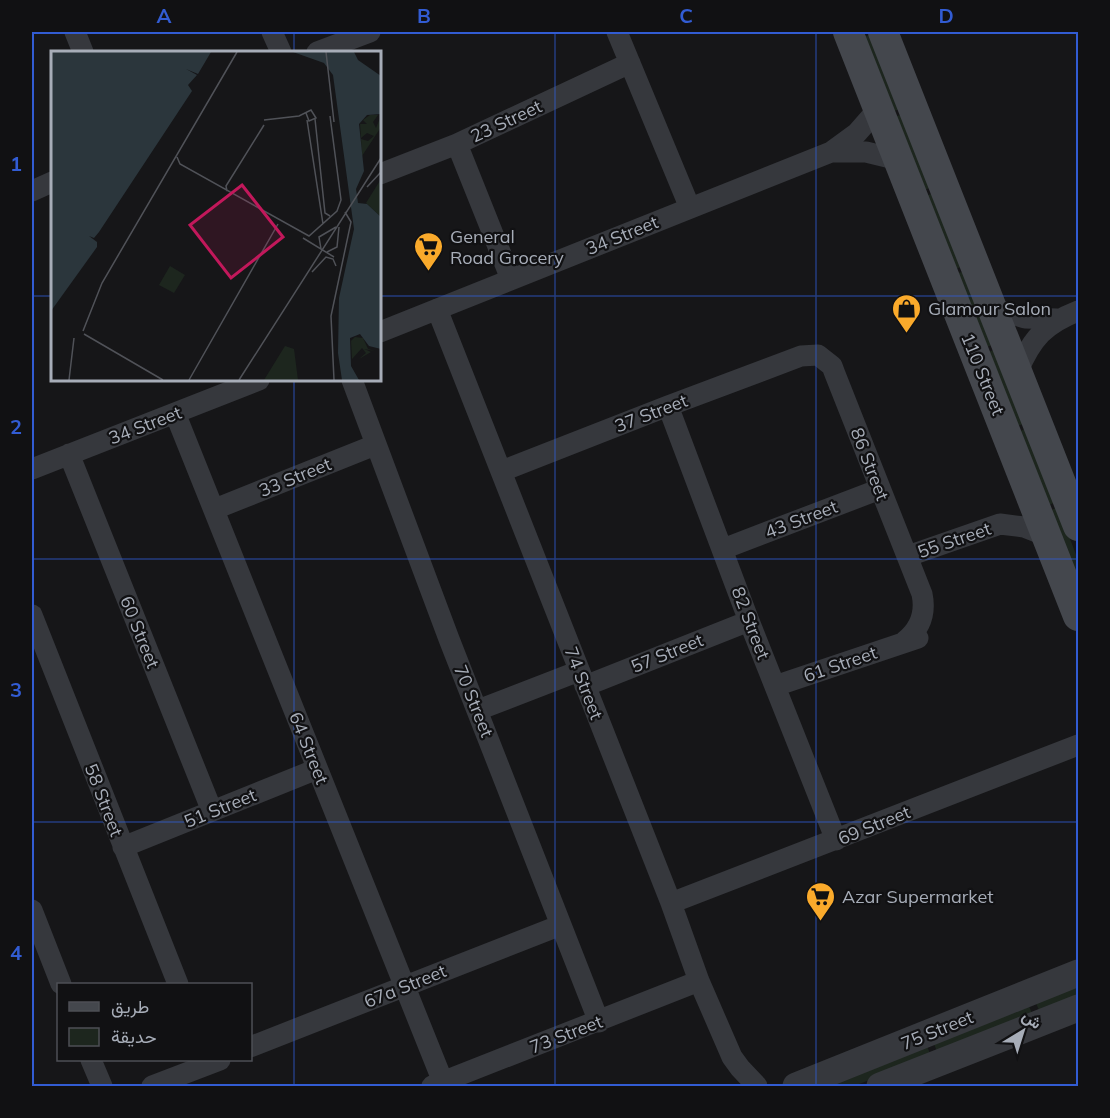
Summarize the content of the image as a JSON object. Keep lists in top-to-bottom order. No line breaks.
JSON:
{"streets":{"main road":["110 Street"],"street":["23 Street","34 Street","37 Street","86 Street","33 Street","43 Street","55 Street","82 Street","60 Street","57 Street","61 Street","74 Street","70 Street","64 Street","58 Street","51 Street","69 Street","67a Street","75 Street","73 Street"]},"crossings":[["34 Street","110 Street"],["34 Street","60 Street"],["34 Street","74 Street"],["34 Street","64 Street"],["110 Street","55 Street"],["37 Street","86 Street"],["37 Street","82 Street"],["37 Street","74 Street"],["86 Street","43 Street"],["86 Street","55 Street"],["86 Street","61 Street"],["33 Street","70 Street"],["33 Street","64 Street"],["43 Street","82 Street"],["82 Street","57 Street"],["82 Street","61 Street"],["82 Street","69 Street"],["60 Street","51 Street"],["57 Street","74 Street"],["57 Street","70 Street"],["74 Street","69 Street"],["74 Street","73 Street"],["70 Street","67a Street"],["70 Street","73 Street"],["64 Street","51 Street"],["64 Street","67a Street"],["64 Street","73 Street"],["58 Street","51 Street"]],"places":{"supermarket":["General Road Grocery","Azar Supermarket"],"shop":["Glamour Salon"]},"legend":["طريق","حديقة"],"north":"top right","grid":{"columns":["A","B","C","D"],"rows":["1","2","3","4"]}}
